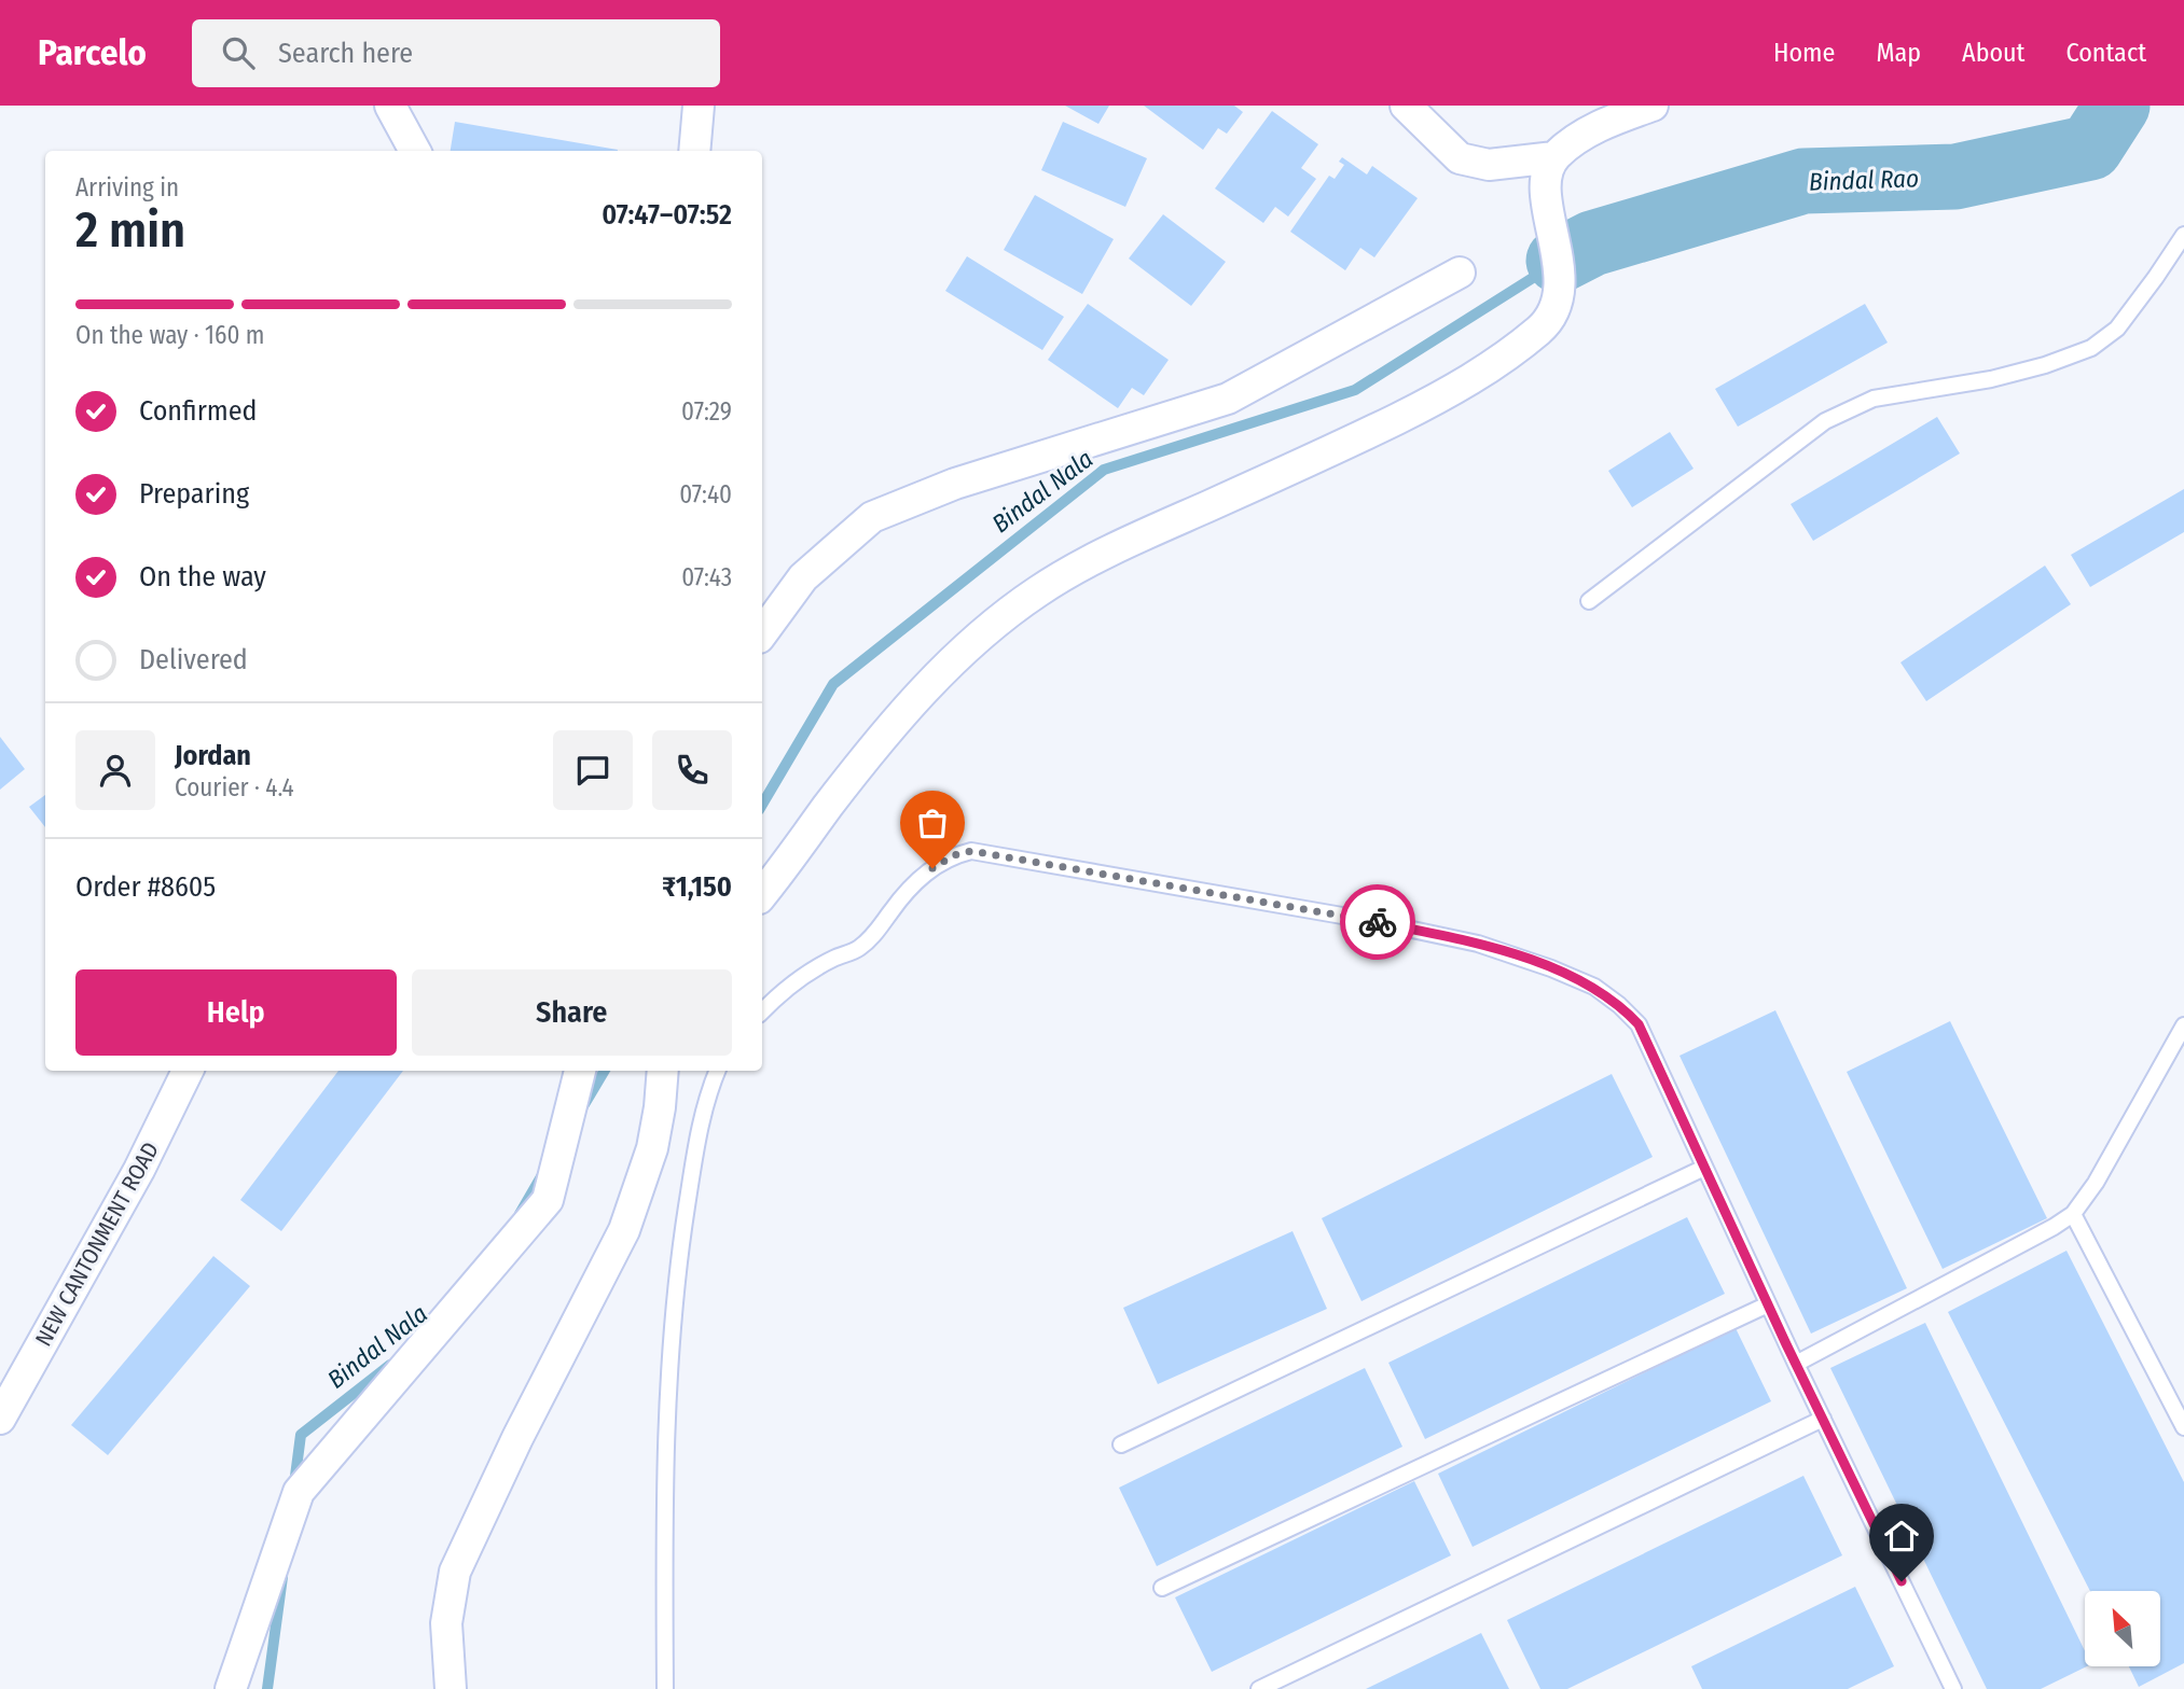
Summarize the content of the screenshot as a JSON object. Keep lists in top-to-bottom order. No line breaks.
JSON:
{"streets":{"street":["NEW CANTONMENT ROAD"]},"water":["Bindal Rao","Bindal Nala"],"north":"top left","page":{"header":"Parcelo","search":"Search here","nav":["Home","Map","About","Contact"],"heading":["2 min","Arriving in","07:47–07:52"],"panel":["Jordan","Courier · 4.4","Order #8605","₹1,150"],"bar":"On the way · 160 m","list":[["Confirmed","07:29"],["Preparing","07:40"],["On the way","07:43"],"Delivered"],"buttons":["Help","Share"]}}
